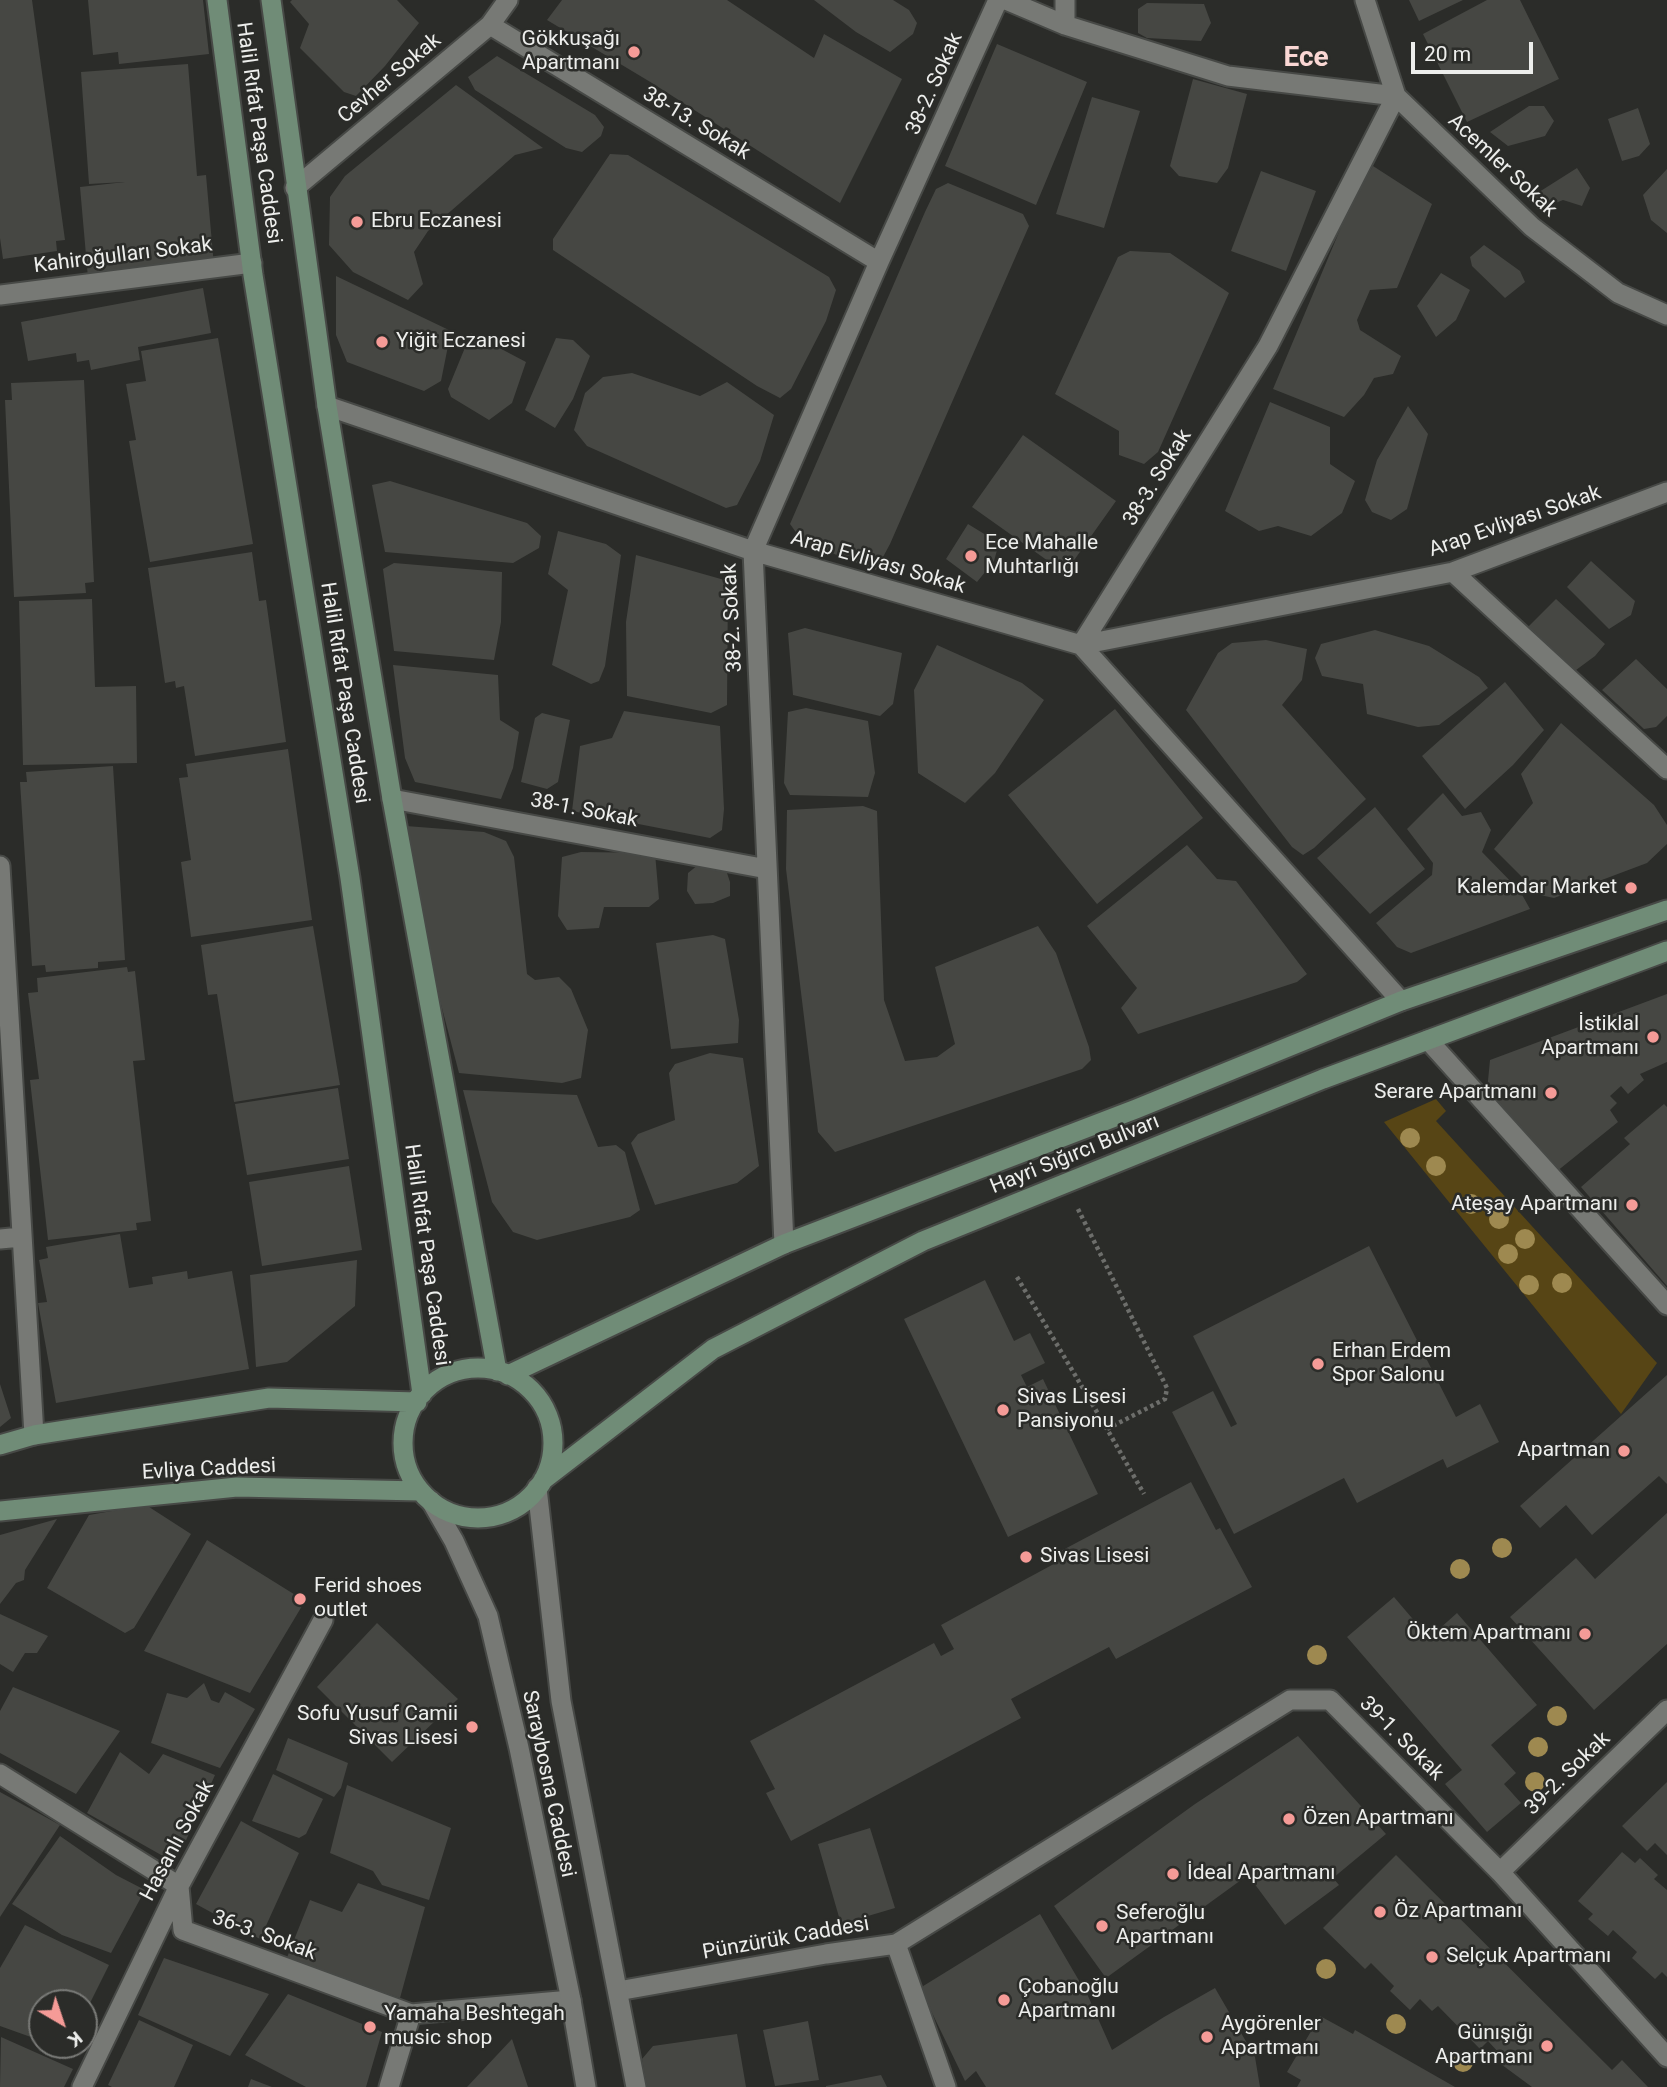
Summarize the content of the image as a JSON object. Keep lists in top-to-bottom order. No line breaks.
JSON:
{"streets":{"main road":["Halil Rıfat Paşa Caddesi","Hayri Sığırcı Bulvarı","Evliya Caddesi"],"street":["Cevher Sokak","38-2. Sokak","38-13. Sokak","Acemler Sokak","Kahiroğulları Sokak","38-3. Sokak","Arap Evliyası Sokak","38-1. Sokak","39-1. Sokak","39-2. Sokak","Saraybosna Caddesi","Hasanlı Sokak","36-3. Sokak","Pünzürük Caddesi"]},"crossings":[["Cevher Sokak","38-13. Sokak"],["Cevher Sokak","Halil Rıfat Paşa Caddesi"],["38-2. Sokak","38-13. Sokak"],["38-2. Sokak","Arap Evliyası Sokak"],["38-2. Sokak","38-1. Sokak"],["38-2. Sokak","Hayri Sığırcı Bulvarı"],["Halil Rıfat Paşa Caddesi","Kahiroğulları Sokak"],["Halil Rıfat Paşa Caddesi","Arap Evliyası Sokak"],["Halil Rıfat Paşa Caddesi","38-1. Sokak"],["Halil Rıfat Paşa Caddesi","Hayri Sığırcı Bulvarı"],["Halil Rıfat Paşa Caddesi","Evliya Caddesi"],["Halil Rıfat Paşa Caddesi","Saraybosna Caddesi"],["Acemler Sokak","38-3. Sokak"],["38-3. Sokak","Arap Evliyası Sokak"],["Hayri Sığırcı Bulvarı","Evliya Caddesi"],["Hayri Sığırcı Bulvarı","Saraybosna Caddesi"],["Evliya Caddesi","Saraybosna Caddesi"],["39-1. Sokak","39-2. Sokak"],["39-1. Sokak","Pünzürük Caddesi"],["Saraybosna Caddesi","Pünzürük Caddesi"],["Hasanlı Sokak","36-3. Sokak"]],"districts":["Ece"],"places":["Gökkuşağı Apartmanı","Ebru Eczanesi","Yiğit Eczanesi","Ece Mahalle Muhtarlığı","Kalemdar Market","İstiklal Apartmanı","Serare Apartmanı","Ateşay Apartmanı","Erhan Erdem Spor Salonu","Sivas Lisesi Pansiyonu","Apartman","Sivas Lisesi","Ferid shoes outlet","Öktem Apartmanı","Sofu Yusuf Camii Sivas Lisesi","Özen Apartmanı","İdeal Apartmanı","Öz Apartmanı","Seferoğlu Apartmanı","Selçuk Apartmanı","Çobanoğlu Apartmanı","Yamaha Beshtegah music shop","Aygörenler Apartmanı","Günışığı Apartmanı"],"scale_bar":"20 m","north":"bottom right"}
